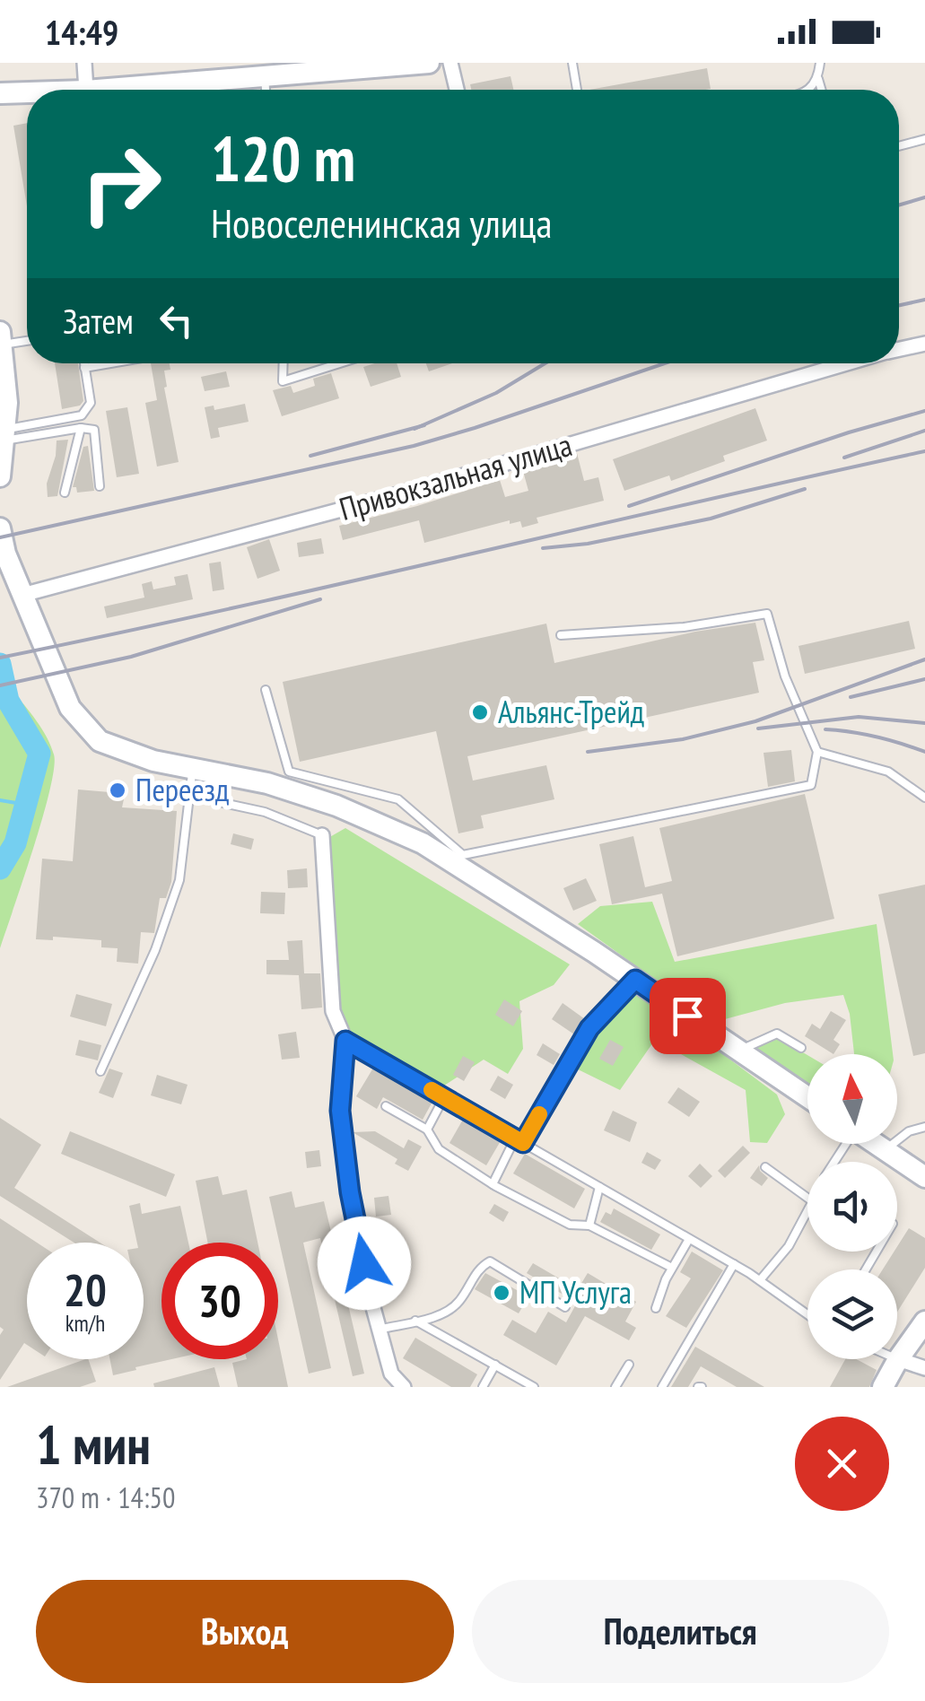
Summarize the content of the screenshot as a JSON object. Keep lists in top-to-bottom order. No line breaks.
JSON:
{"streets":{"street":["Привокзальная улица"]},"places":["Альянс-Трейд","Переезд","МП Услуга"],"north":"top","page":{"status":"14:49","turn":["120 m","Новоселенинская улица"],"then":"Затем","speed":"20 km/h","limit":"30","heading":["1 мин","370 m · 14:50"],"buttons":["Выход","Поделиться"]}}
